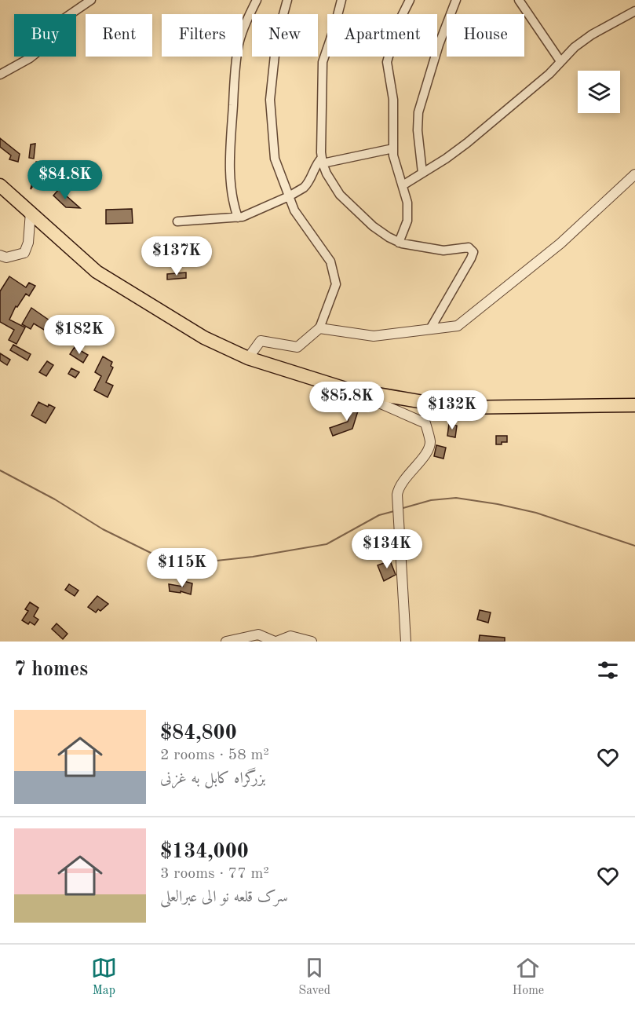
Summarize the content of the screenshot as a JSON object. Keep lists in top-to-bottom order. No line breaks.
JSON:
{"page":{"chip":["Buy","Rent","Filters","New","Apartment","House"],"price":["$84.8K","$137K","$182K","$85.8K","$132K","$134K","$115K"],"heading":"7 homes","list":[{"name":"$84,800","note":"2 rooms · 58 m² · بزرگراه کابل به غزنی"},{"name":"$134,000","note":"3 rooms · 77 m² · سرک قلعه نو الی عبرالعلی"}],"tabs":["Map","Saved","Home"]}}
